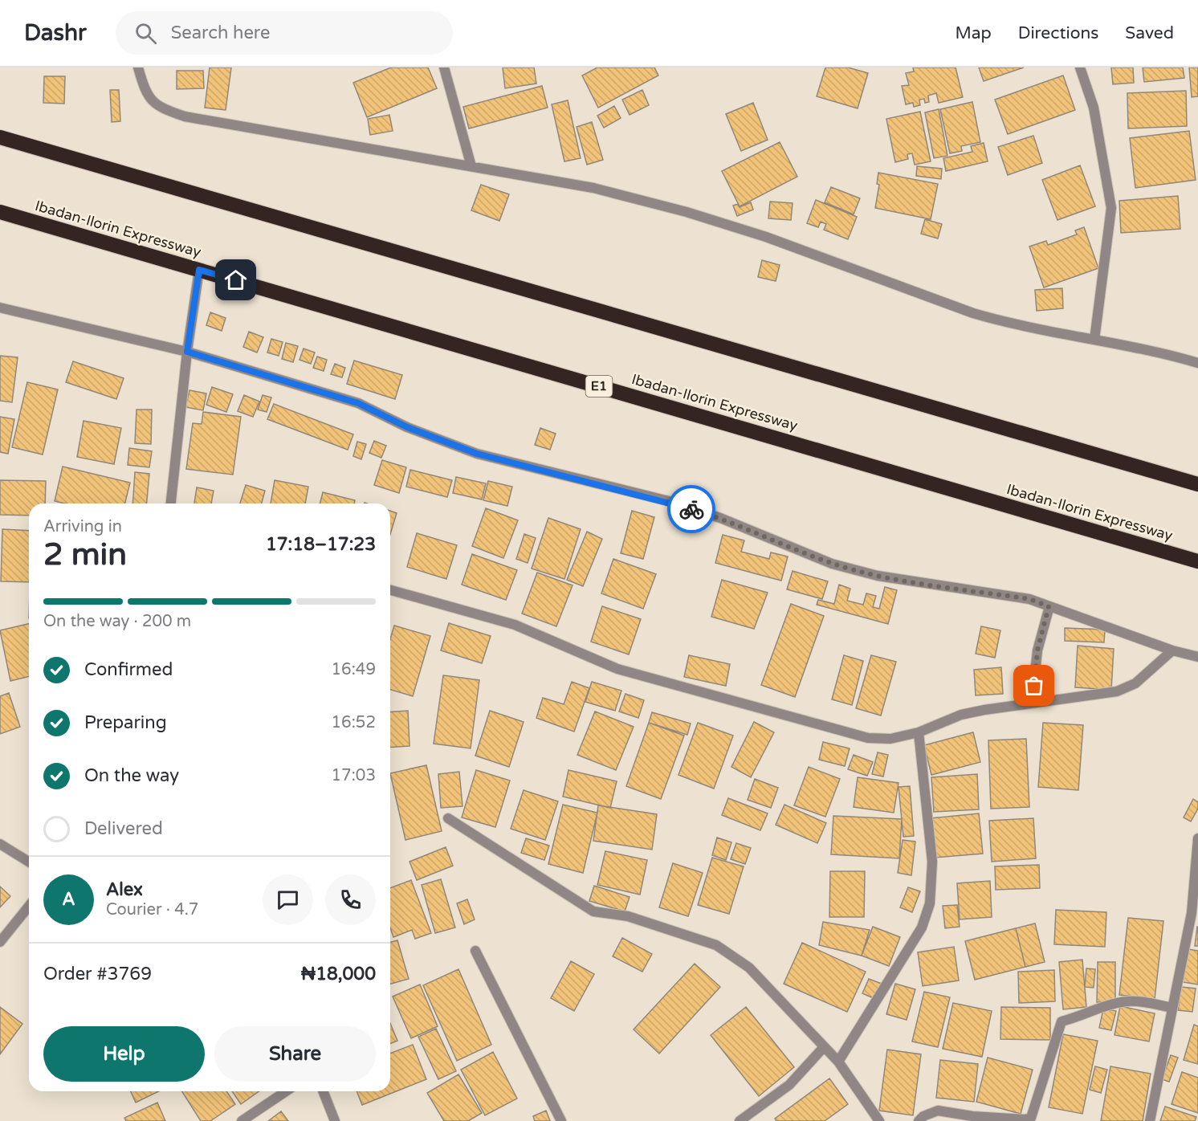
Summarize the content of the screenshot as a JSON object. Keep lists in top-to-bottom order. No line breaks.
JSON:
{"streets":{"highway":["Ibadan-Ilorin Expressway","E1"]},"page":{"header":"Dashr","search":"Search here","nav":["Map","Directions","Saved"],"heading":["2 min","Arriving in","17:18–17:23"],"panel":["Alex","Courier · 4.7","Order #3769","₦18,000"],"bar":"On the way · 200 m","list":[["Confirmed","16:49"],["Preparing","16:52"],["On the way","17:03"],"Delivered"],"round":"A","buttons":["Help","Share"]}}
